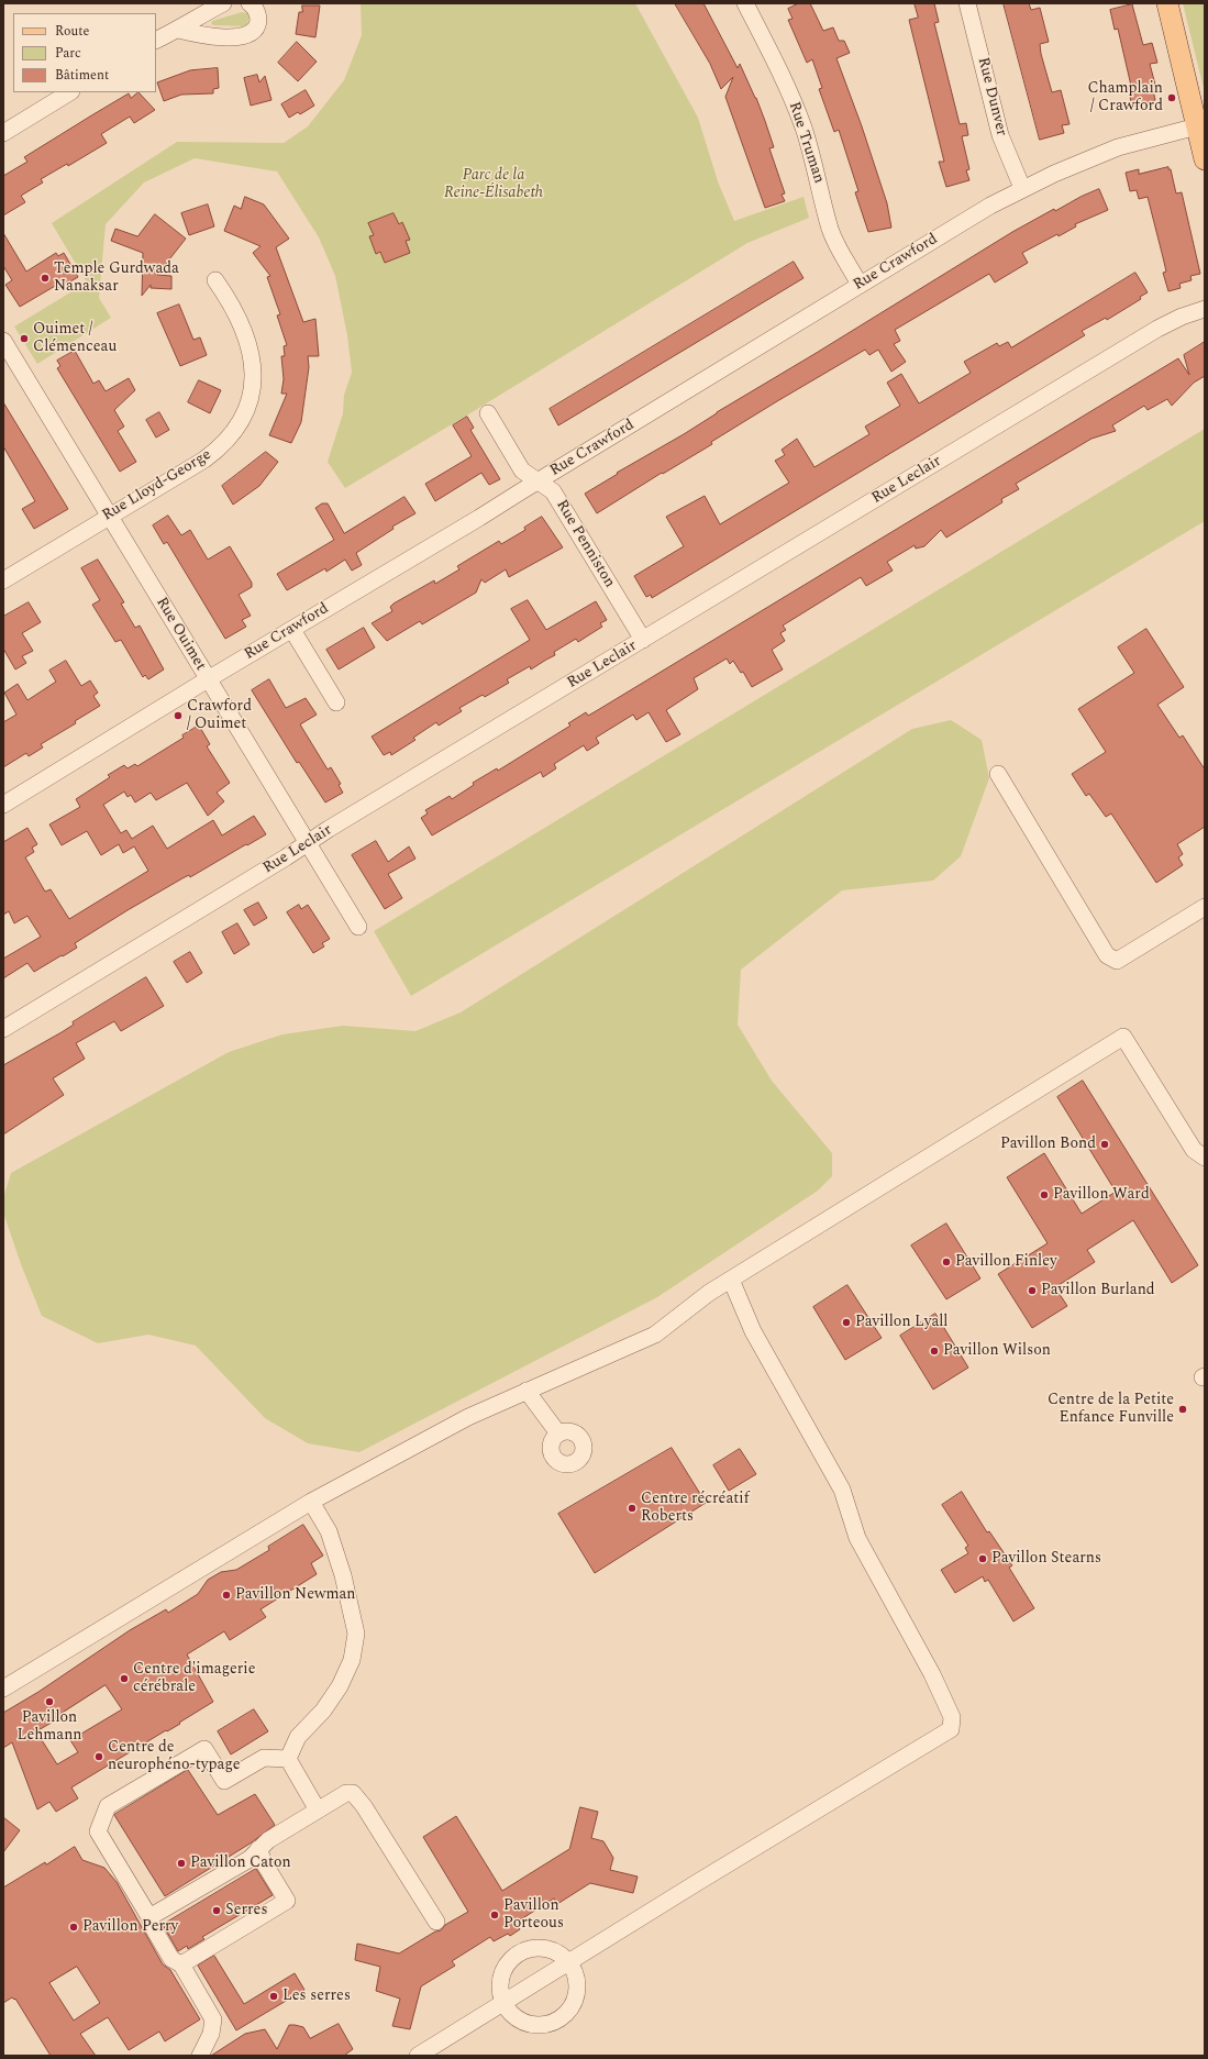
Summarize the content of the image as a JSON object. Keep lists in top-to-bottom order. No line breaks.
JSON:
{"streets":{"street":["Rue Dunver","Rue Truman","Rue Crawford","Rue Leclair","Rue Lloyd-George","Rue Penniston","Rue Ouimet"]},"crossings":[["Rue Dunver","Rue Crawford"],["Rue Truman","Rue Crawford"],["Rue Crawford","Rue Penniston"],["Rue Crawford","Rue Ouimet"],["Rue Leclair","Rue Penniston"],["Rue Leclair","Rue Ouimet"],["Rue Lloyd-George","Rue Ouimet"]],"parks":["Parc de la Reine-Élisabeth"],"places":["Champlain / Crawford","Temple Gurdwada Nanaksar","Ouimet / Clémenceau","Crawford / Ouimet","Pavillon Bond","Pavillon Ward","Pavillon Finley","Pavillon Burland","Pavillon Lyall","Pavillon Wilson","Centre de la Petite Enfance Funville","Centre récréatif Roberts","Pavillon Stearns","Pavillon Newman","Centre d'imagerie cérébrale","Pavillon Lehmann","Centre de neurophéno-typage","Pavillon Caton","Serres","Pavillon Porteous","Pavillon Perry","Les serres"],"legend":["Route","Parc","Bâtiment"]}
